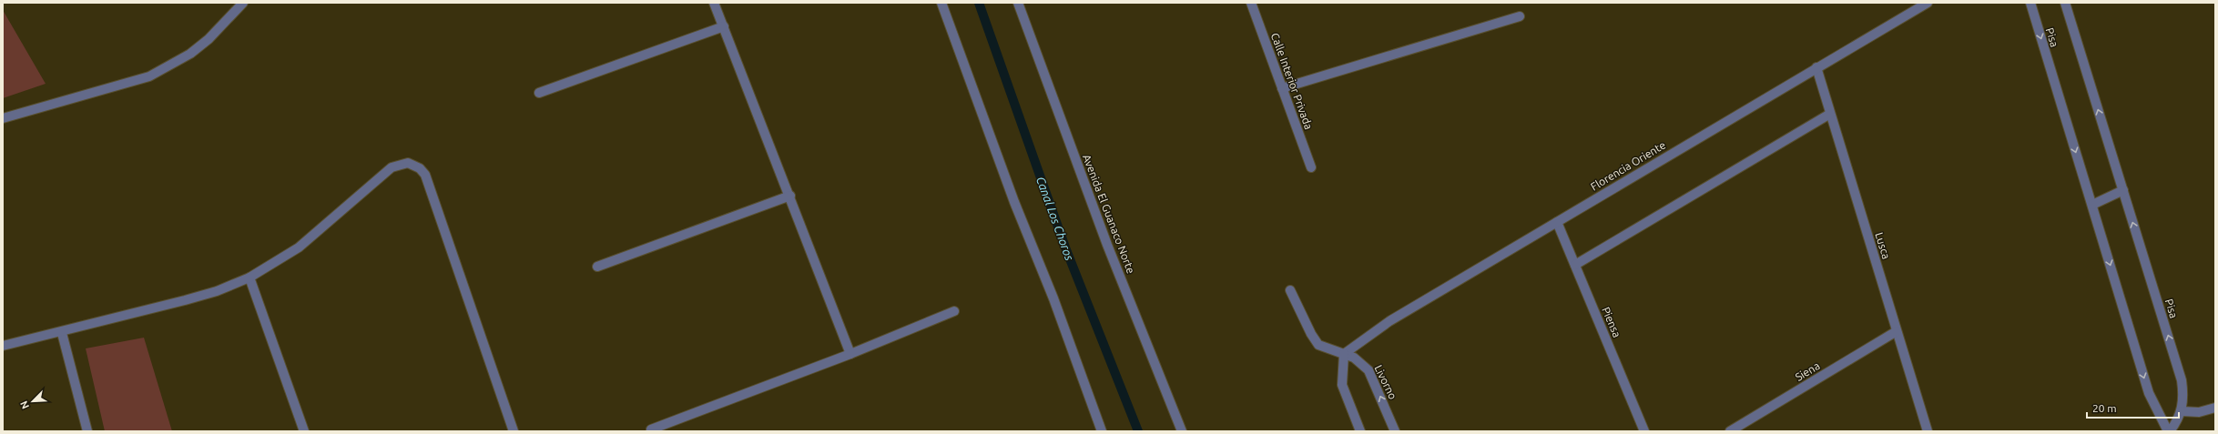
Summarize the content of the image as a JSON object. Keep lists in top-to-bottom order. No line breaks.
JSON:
{"streets":{"street":["Pisa","Calle Interior Privada","Florencia Oriente","Avenida El Guanaco Norte","Lusca","Piensa","Siena","Livorno"]},"crossings":[["Florencia Oriente","Lusca"],["Florencia Oriente","Piensa"],["Florencia Oriente","Livorno"],["Lusca","Siena"]],"water":["Canal Los Choros"],"scale_bar":"20 m","north":"bottom left"}
